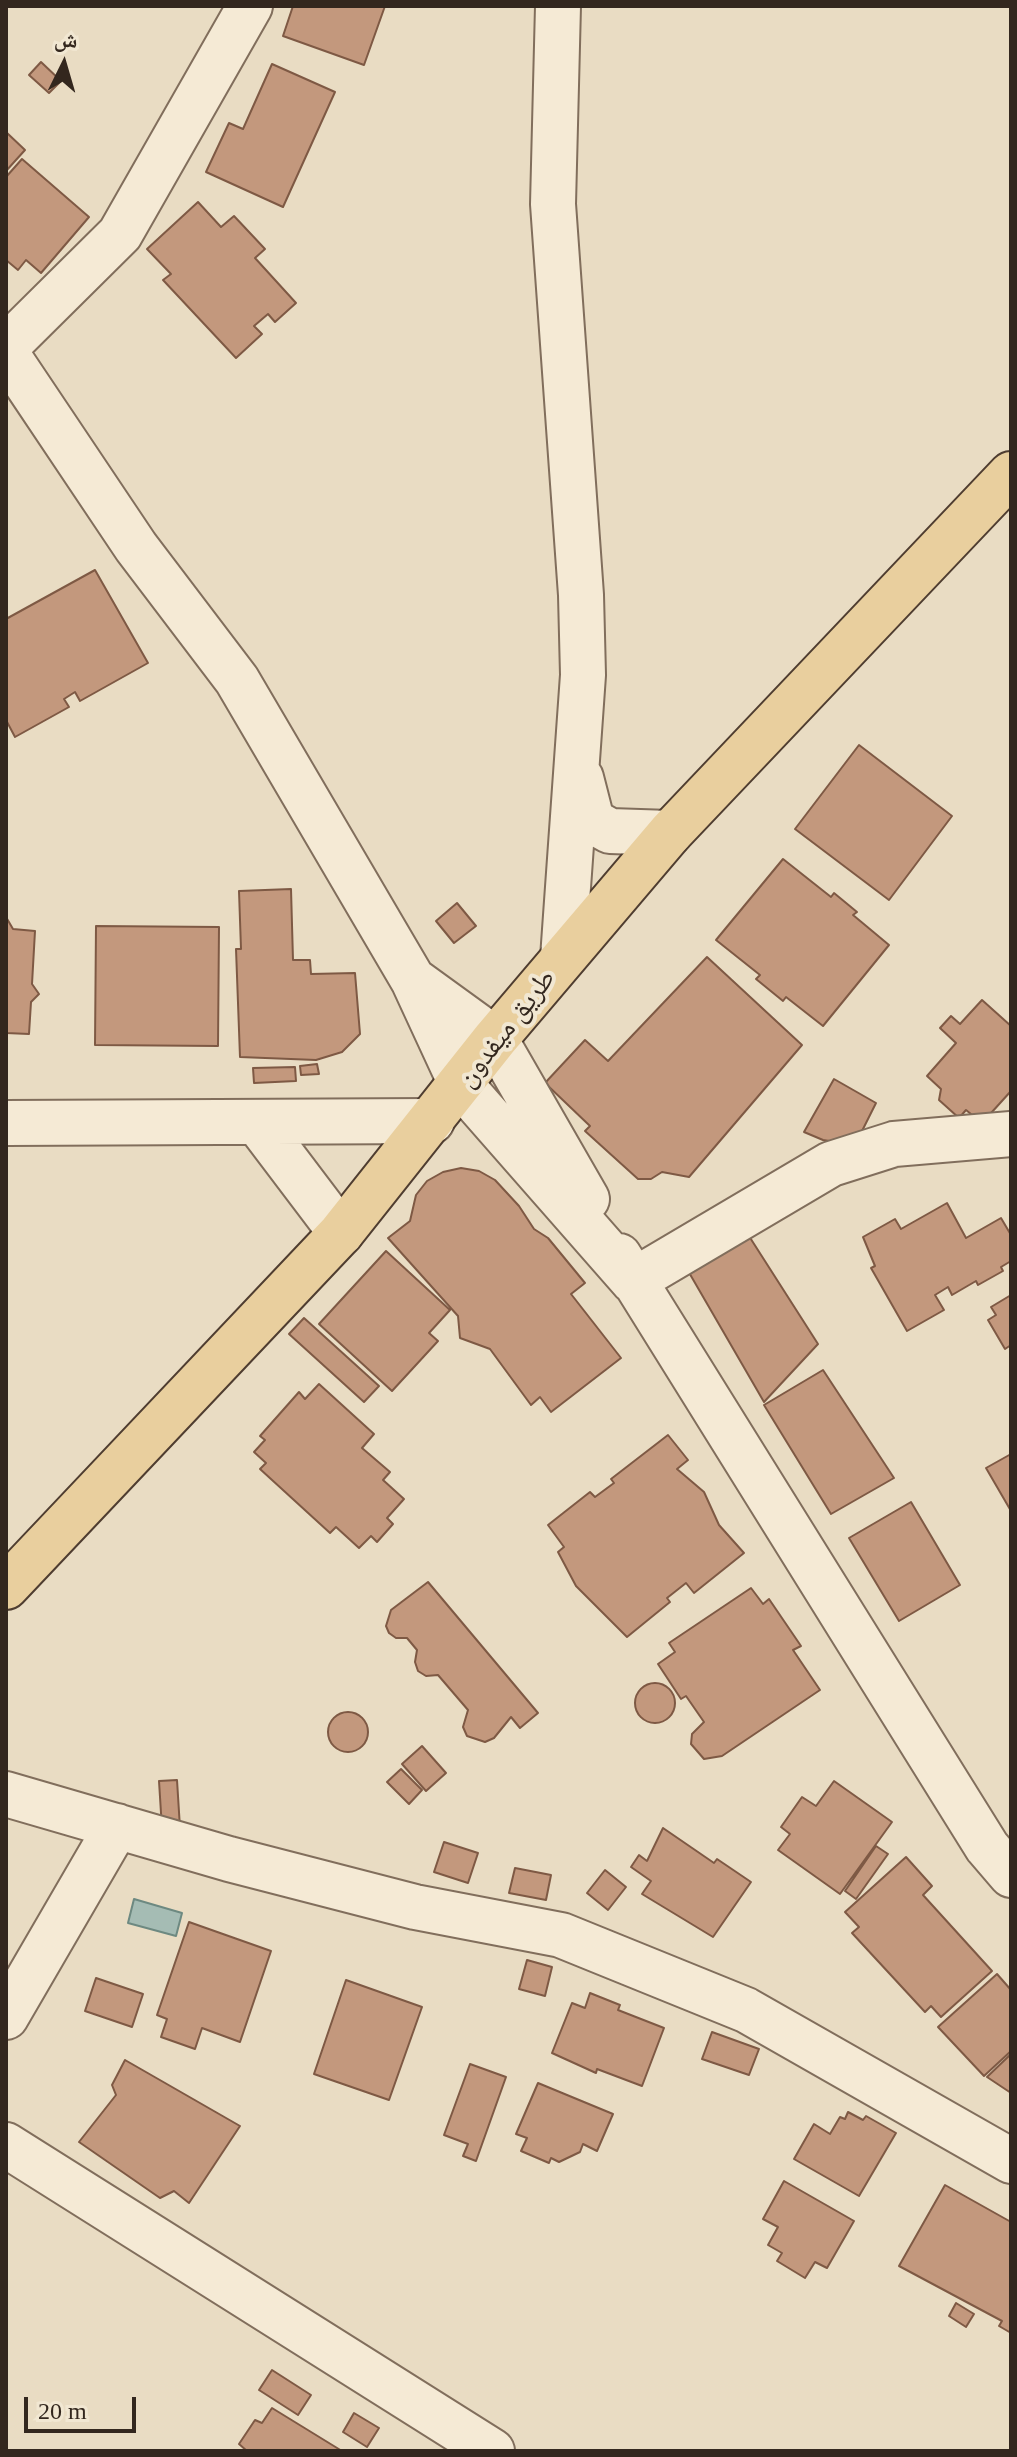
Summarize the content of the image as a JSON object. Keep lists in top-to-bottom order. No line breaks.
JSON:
{"streets":{"main road":["طريق ميفدون"]},"scale_bar":"20 m","north":"top"}
